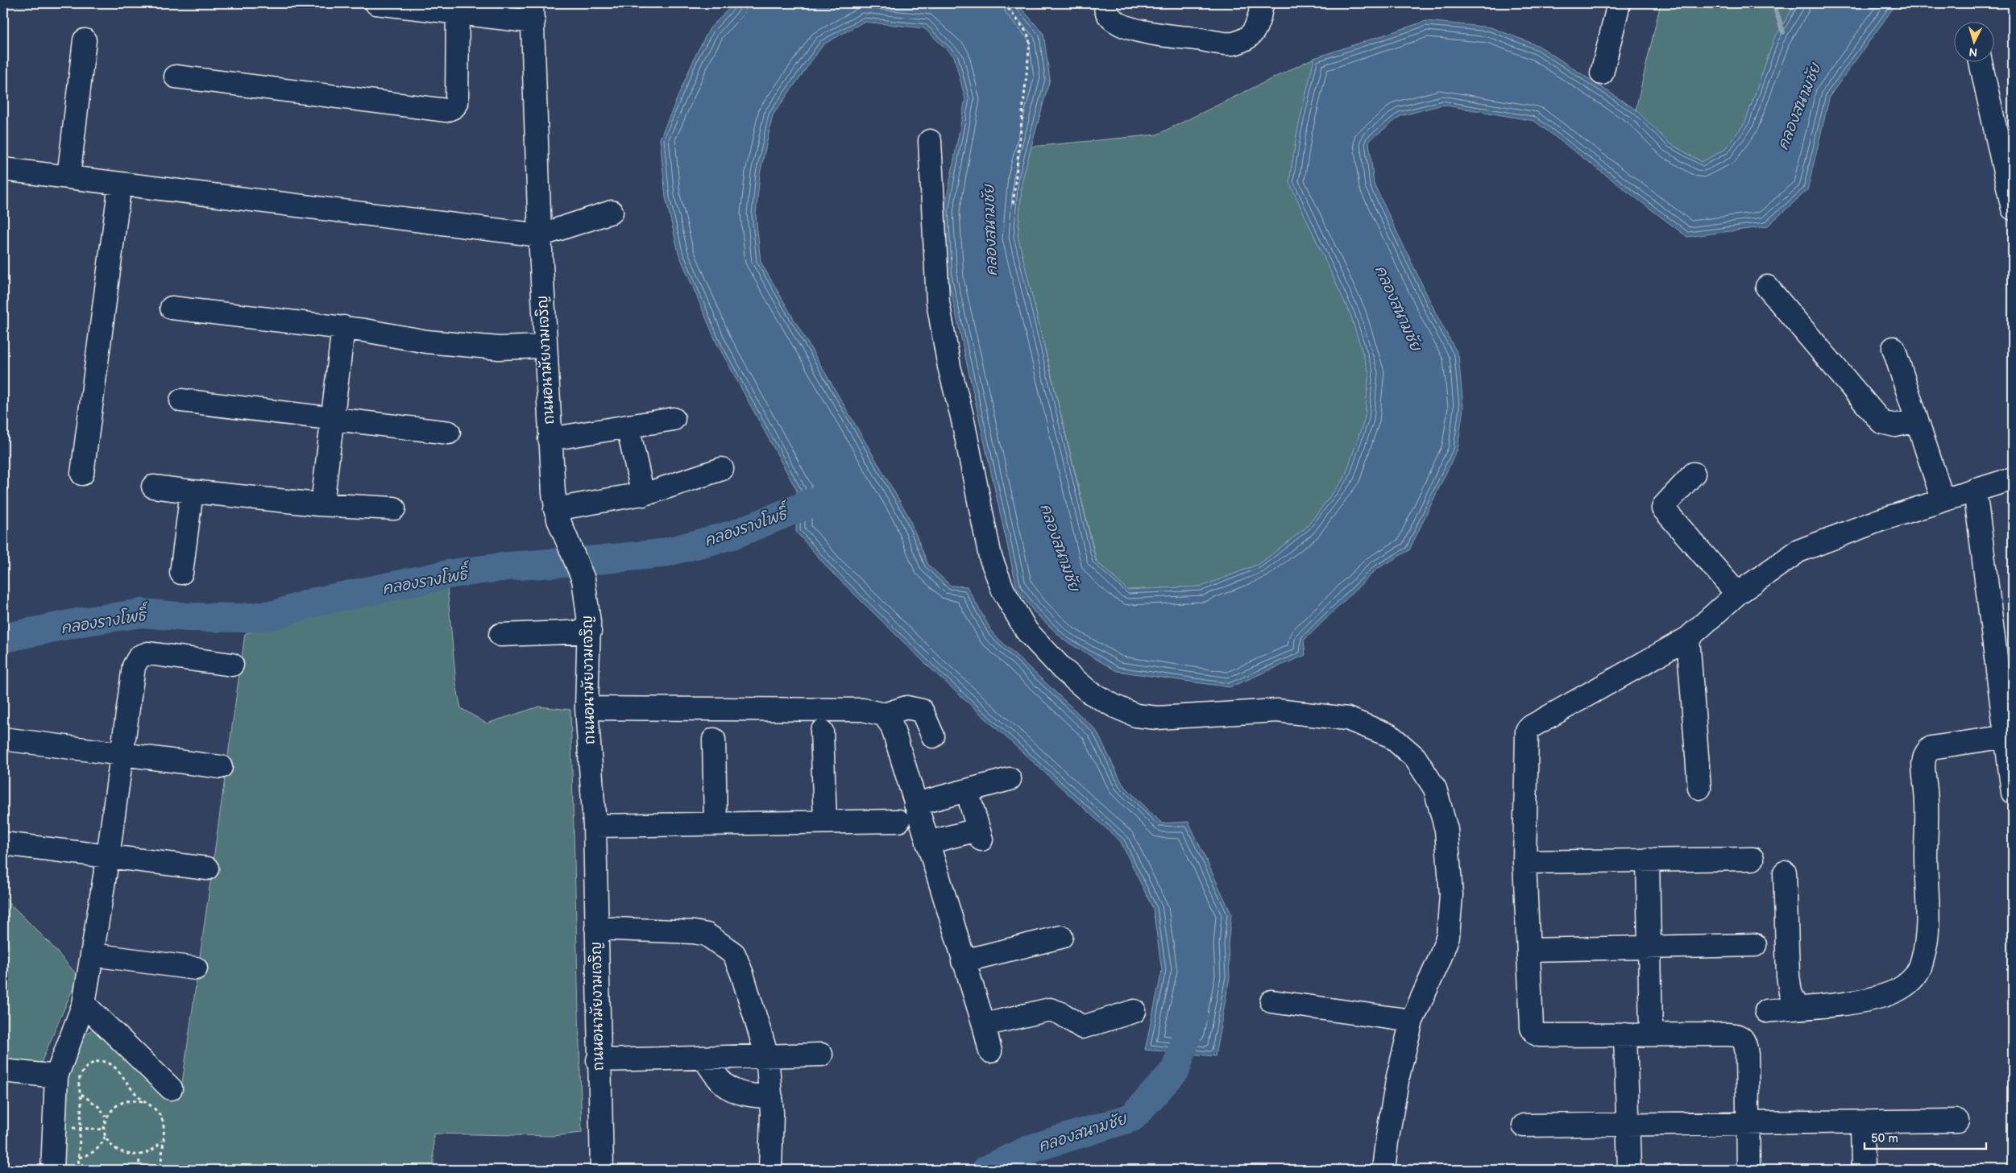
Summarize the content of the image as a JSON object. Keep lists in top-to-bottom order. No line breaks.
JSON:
{"streets":{"street":["ถนนอนามัยงามเจริญ"]},"water":["คลองสนามชัย","คลองรางโพธิ์"],"scale_bar":"50 m","north":"bottom"}
